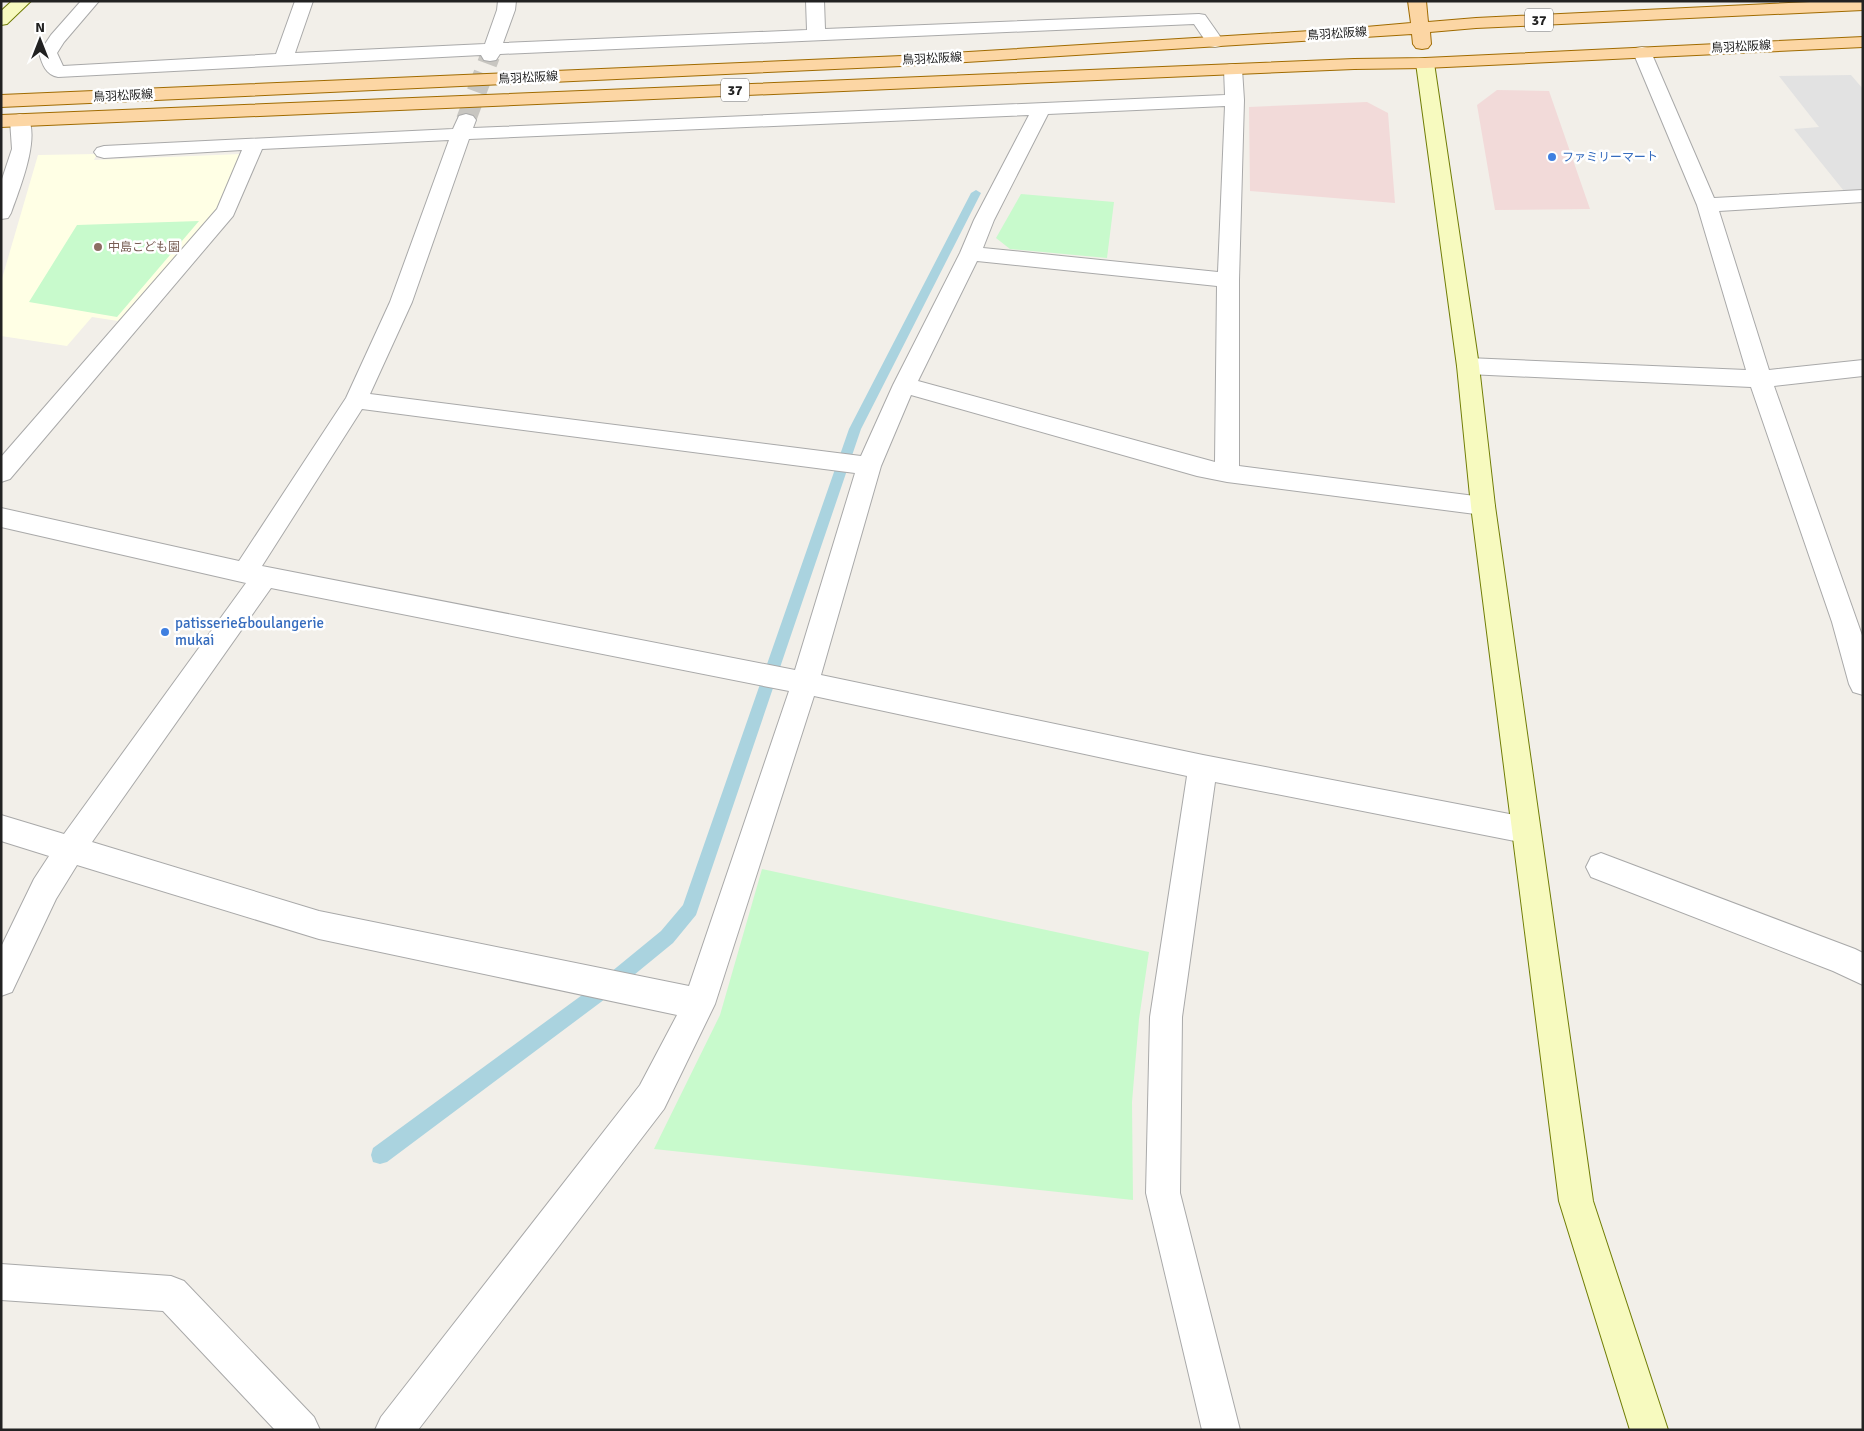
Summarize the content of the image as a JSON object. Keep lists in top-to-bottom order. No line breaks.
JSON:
{"streets":{"main road":["37","鳥羽松阪線"]},"places":["ファミリーマート","中島こども園","patisserie&boulangerie mukai"],"north":"top"}
